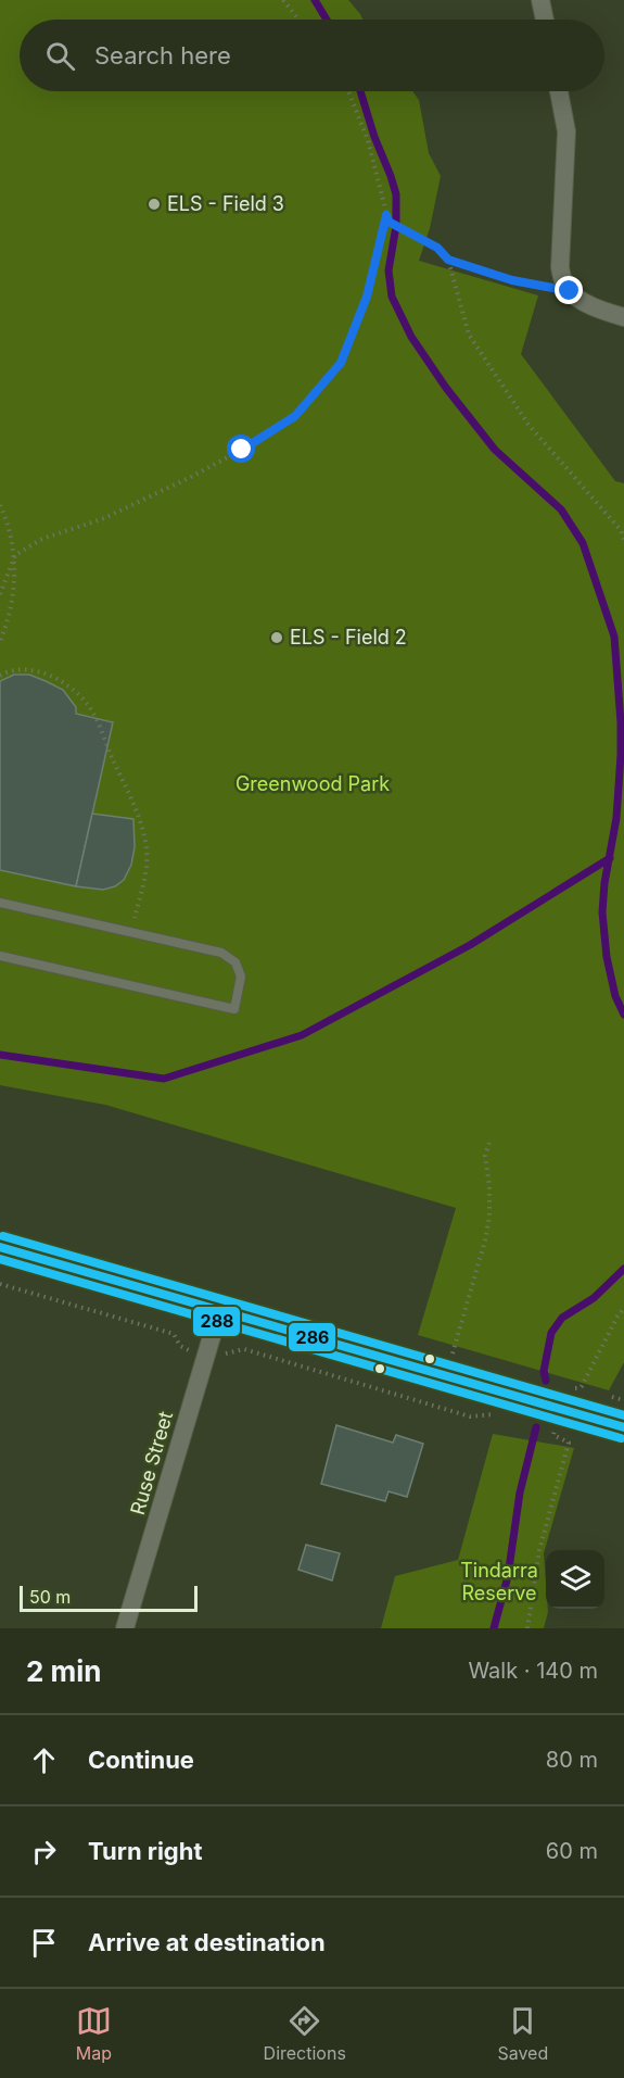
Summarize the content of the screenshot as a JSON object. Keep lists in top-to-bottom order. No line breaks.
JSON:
{"streets":{"street":["Ruse Street"]},"parks":["Greenwood Park","Tindarra Reserve"],"places":["ELS - Field 3","ELS - Field 2"],"lines":["transit line 286","transit line 288"],"scale_bar":"50 m","page":{"search":"Search here","scale":"50 m","heading":["2 min","Walk · 140 m"],"list":[["Continue","80 m"],["Turn right","60 m"],"Arrive at destination"],"nav":["Map","Directions","Saved"]}}
